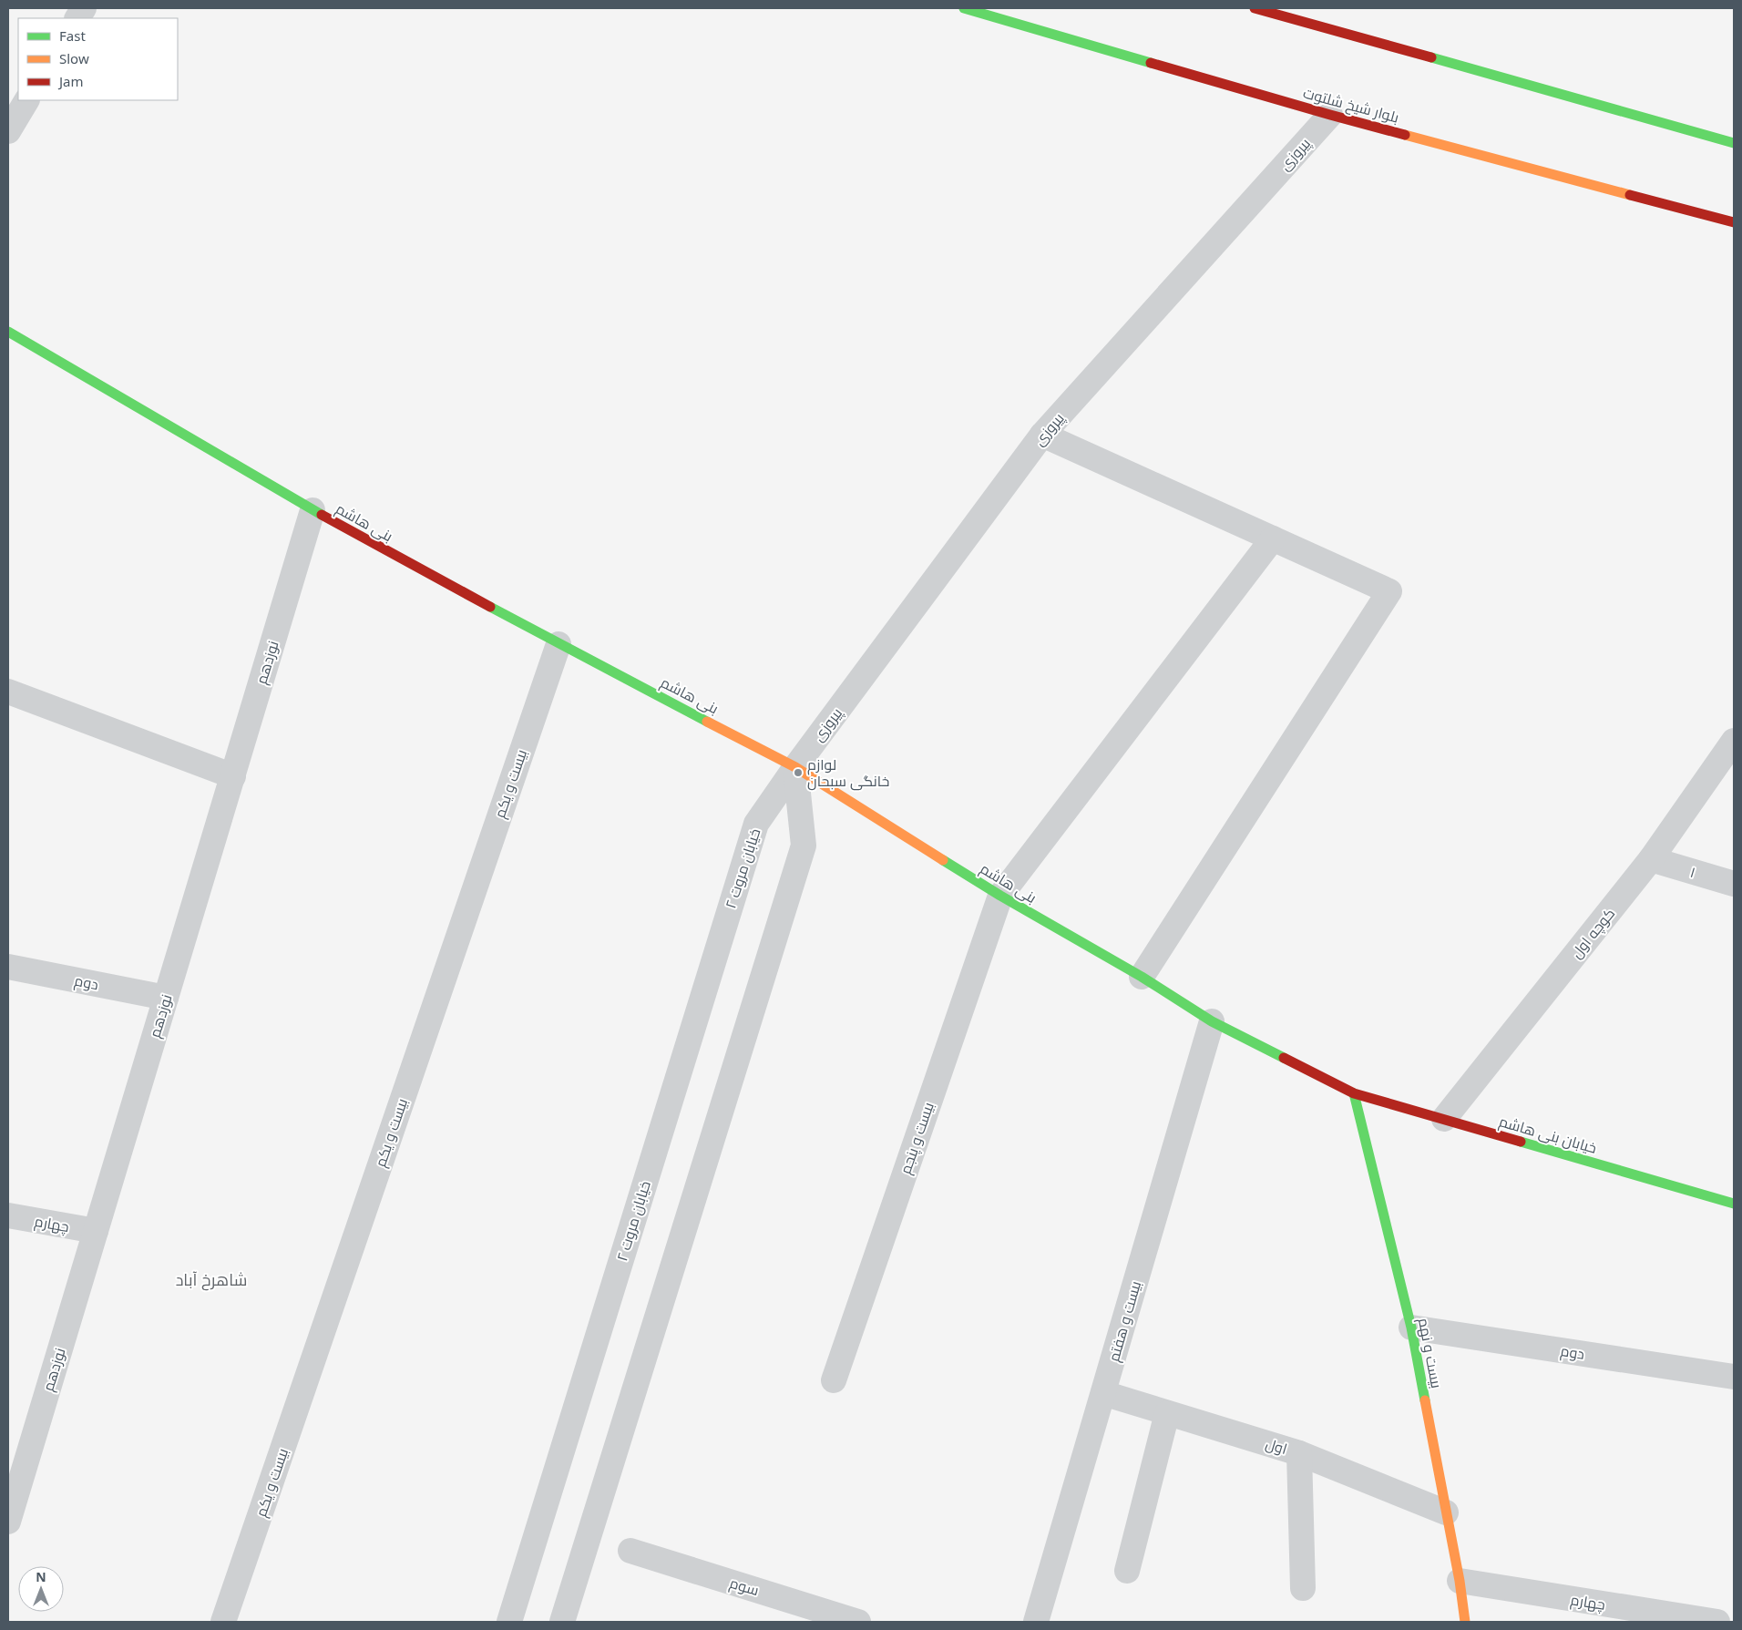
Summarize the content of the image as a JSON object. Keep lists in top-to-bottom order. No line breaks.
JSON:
{"streets":{"street":["بلوار شیخ شلتوت","پیروزی","بنی هاشم","نوزدهم","بیست و یکم","خیابان مروت ۲","۱","کوچه اول","دوم","خیابان بنی هاشم","بیست و پنجم","چهارم","بیست و هفتم","بیست و نهم","اول","سوم"]},"crossings":[["بلوار شیخ شلتوت","پیروزی"],["پیروزی","بنی هاشم"],["پیروزی","خیابان مروت ۲"],["بنی هاشم","نوزدهم"],["بنی هاشم","بیست و یکم"],["بنی هاشم","خیابان مروت ۲"],["بنی هاشم","خیابان بنی هاشم"],["بنی هاشم","بیست و پنجم"],["بنی هاشم","بیست و هفتم"],["بنی هاشم","بیست و نهم"],["نوزدهم","دوم"],["نوزدهم","چهارم"],["۱","کوچه اول"],["کوچه اول","خیابان بنی هاشم"],["دوم","بیست و نهم"],["خیابان بنی هاشم","بیست و نهم"],["چهارم","بیست و نهم"],["بیست و هفتم","اول"],["بیست و نهم","اول"]],"districts":["شاهرخ آباد"],"places":["لوازم خانگی سبحان"],"legend":["Fast","Slow","Jam"],"north":"top"}
